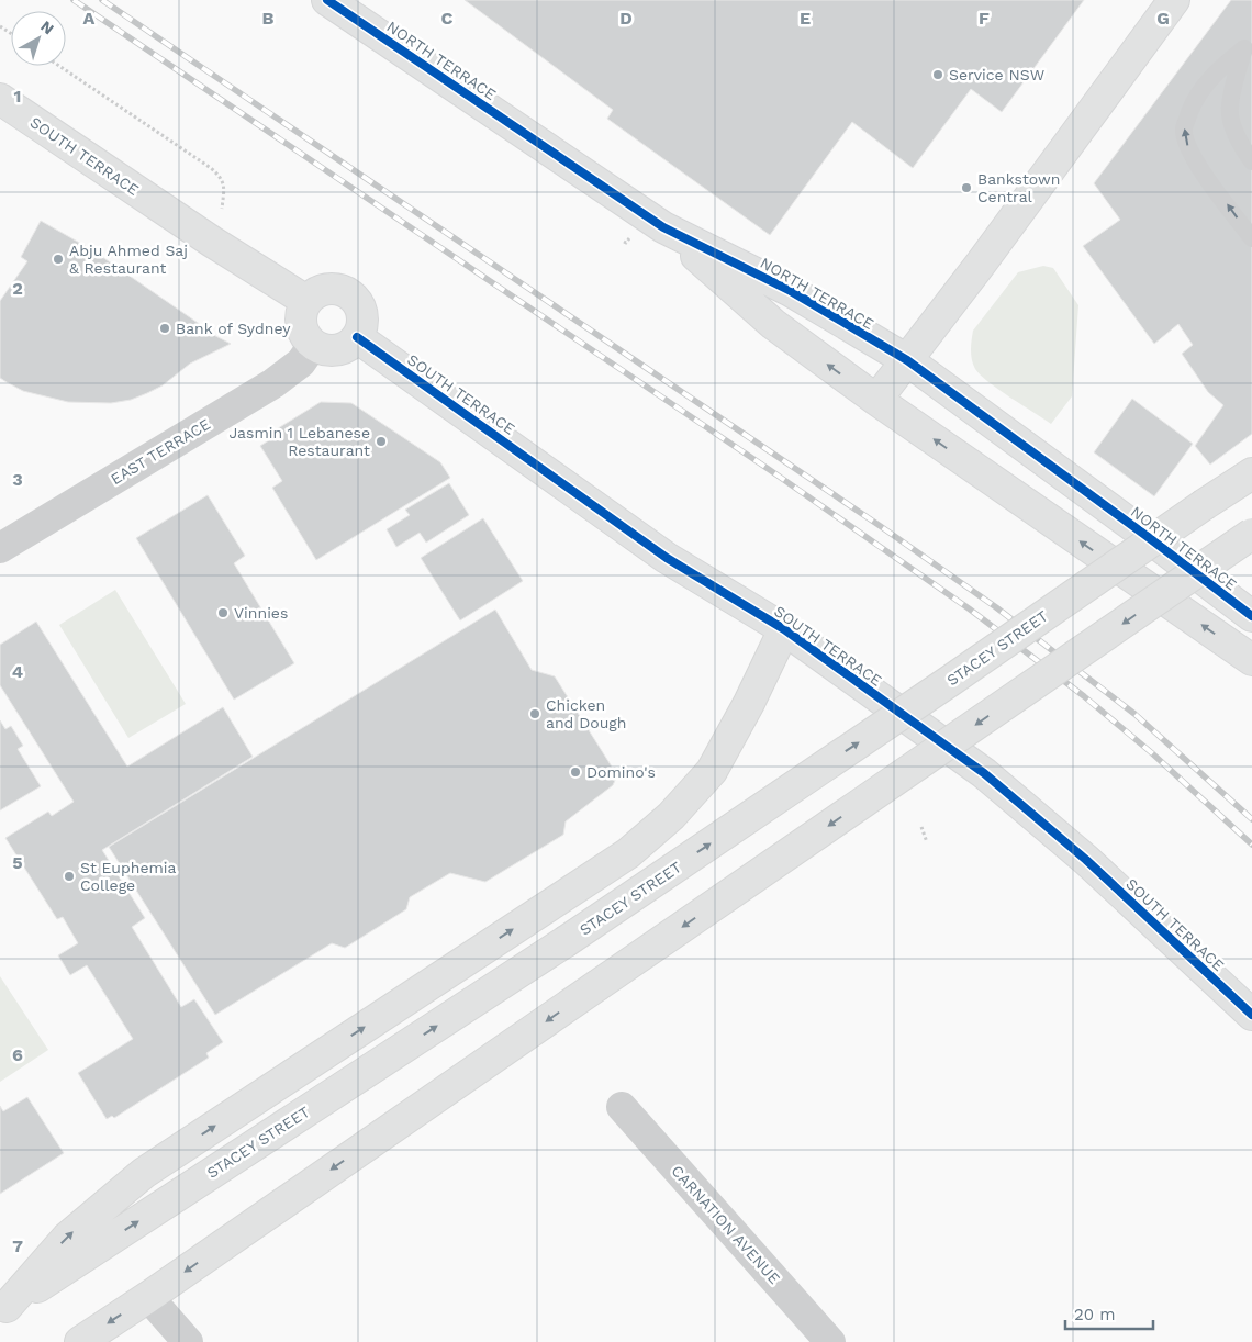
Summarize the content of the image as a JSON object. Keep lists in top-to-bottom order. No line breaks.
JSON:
{"streets":{"main road":["NORTH TERRACE","SOUTH TERRACE","STACEY STREET"],"street":["EAST TERRACE","CARNATION AVENUE"]},"crossings":[["SOUTH TERRACE","EAST TERRACE"]],"places":["Service NSW","Bankstown Central","Abju Ahmed Saj & Restaurant","Bank of Sydney","Jasmin 1 Lebanese Restaurant","Vinnies","Chicken and Dough","Domino's","St Euphemia College"],"scale_bar":"20 m","north":"top right","grid":{"columns":["A","B","C","D","E","F","G"],"rows":["1","2","3","4","5","6","7"]}}
